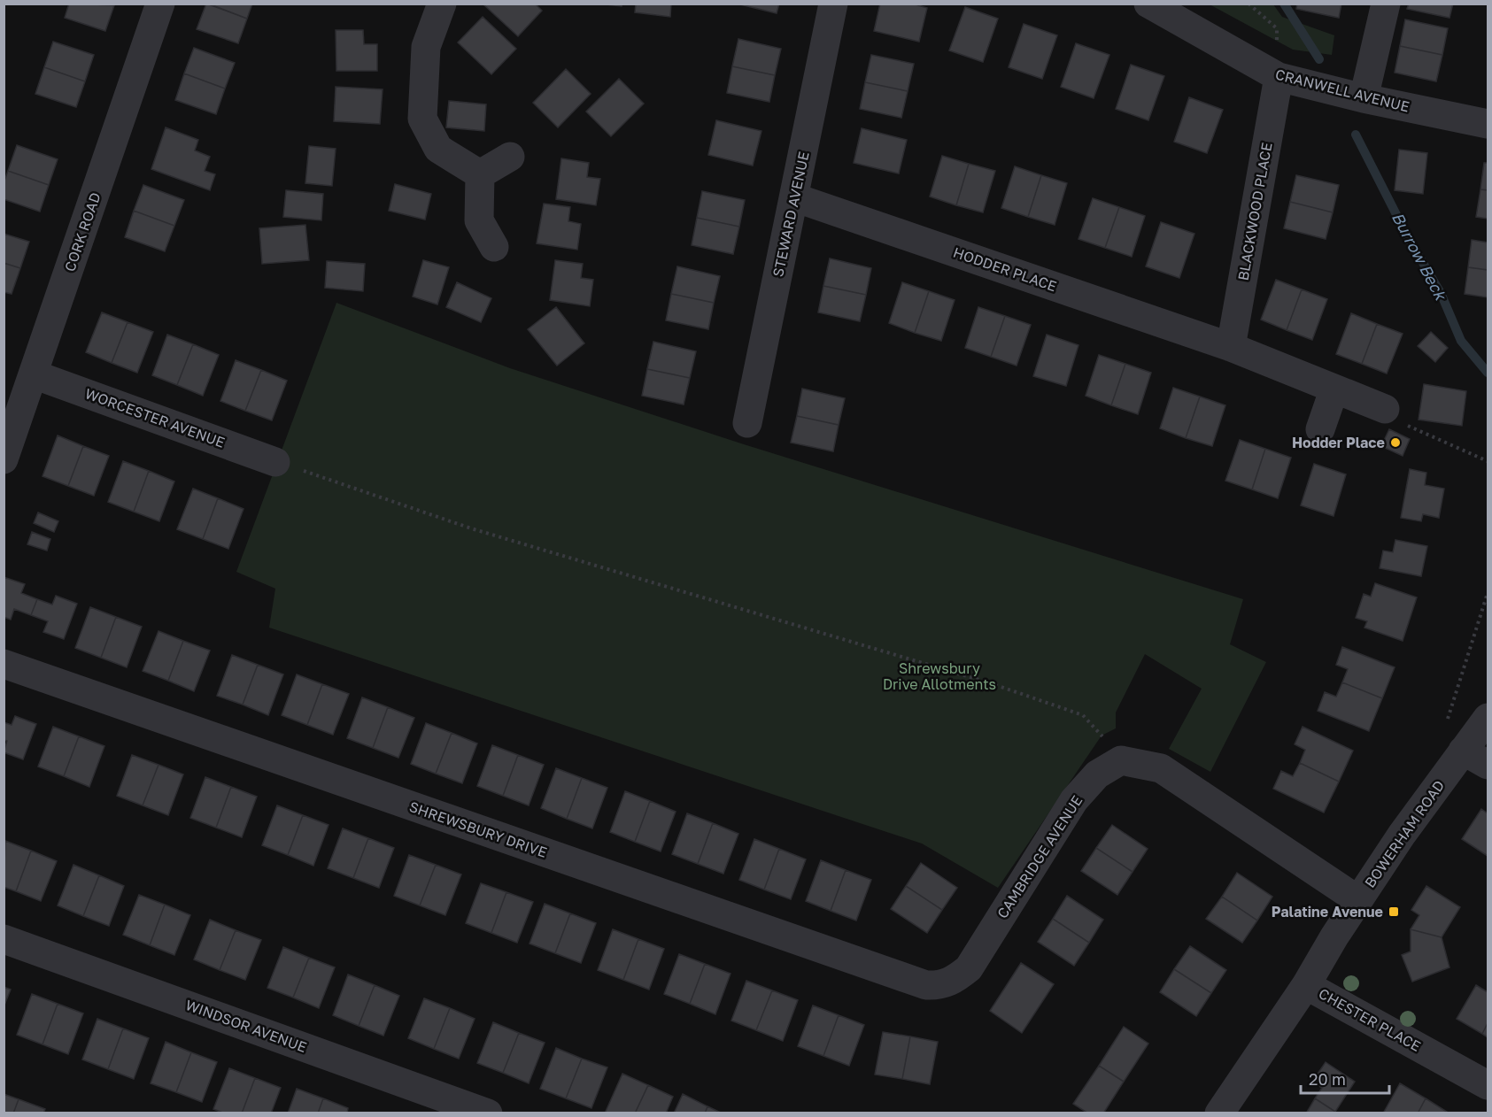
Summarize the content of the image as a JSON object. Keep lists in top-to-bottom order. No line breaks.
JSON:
{"streets":{"street":["CRANWELL AVENUE","BLACKWOOD PLACE","STEWARD AVENUE","CORK ROAD","HODDER PLACE","WORCESTER AVENUE","SHREWSBURY DRIVE","BOWERHAM ROAD","CAMBRIDGE AVENUE","CHESTER PLACE","WINDSOR AVENUE"]},"crossings":[["CRANWELL AVENUE","BLACKWOOD PLACE"],["BLACKWOOD PLACE","HODDER PLACE"],["STEWARD AVENUE","HODDER PLACE"],["CORK ROAD","WORCESTER AVENUE"],["SHREWSBURY DRIVE","CAMBRIDGE AVENUE"],["BOWERHAM ROAD","CHESTER PLACE"]],"water":["Burrow Beck"],"parks":["Shrewsbury Drive Allotments"],"places":{"other":["Hodder Place"],"transit":["Palatine Avenue"]},"scale_bar":"20 m"}
